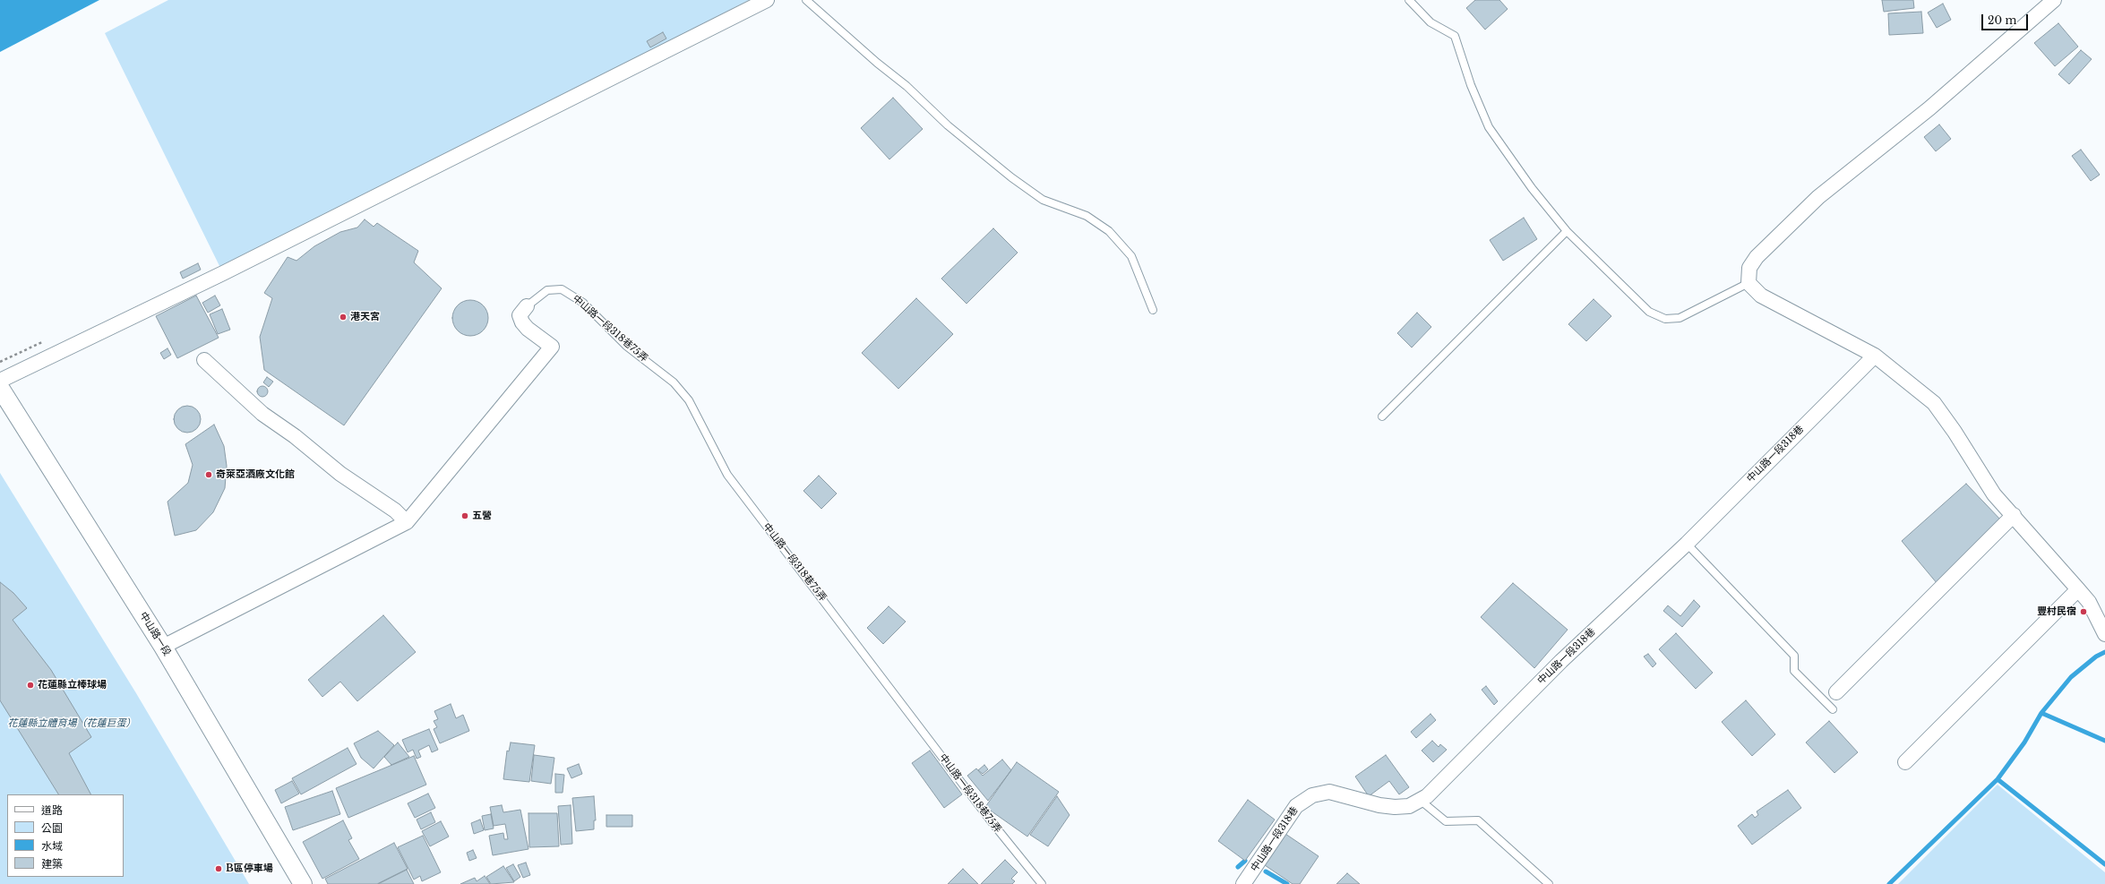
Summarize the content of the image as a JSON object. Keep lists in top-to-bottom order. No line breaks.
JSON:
{"streets":{"street":["中山路一段318巷","中山路一段"],"lane":["中山路一段318巷75弄"]},"parks":["花蓮縣立體育場（花蓮巨蛋）"],"places":["港天宮","奇萊亞酒廠文化館","五營","豐村民宿","花蓮縣立棒球場","B區停車場"],"legend":["道路","公園","水域","建築"],"scale_bar":"20 m"}
